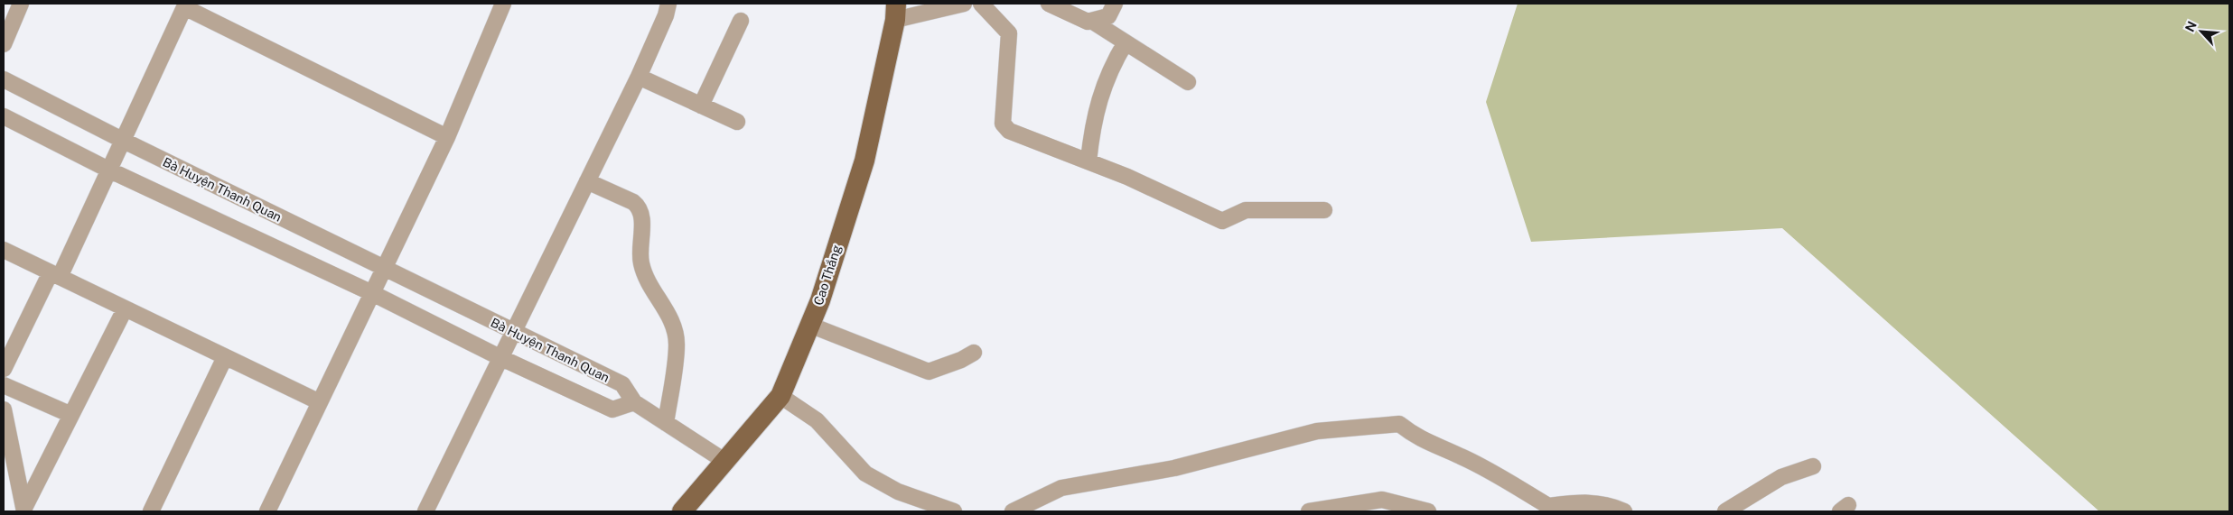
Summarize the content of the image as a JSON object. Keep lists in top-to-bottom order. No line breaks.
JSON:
{"streets":{"main road":["Cao Thắng"],"street":["Bà Huyện Thanh Quan"]},"north":"top left"}
